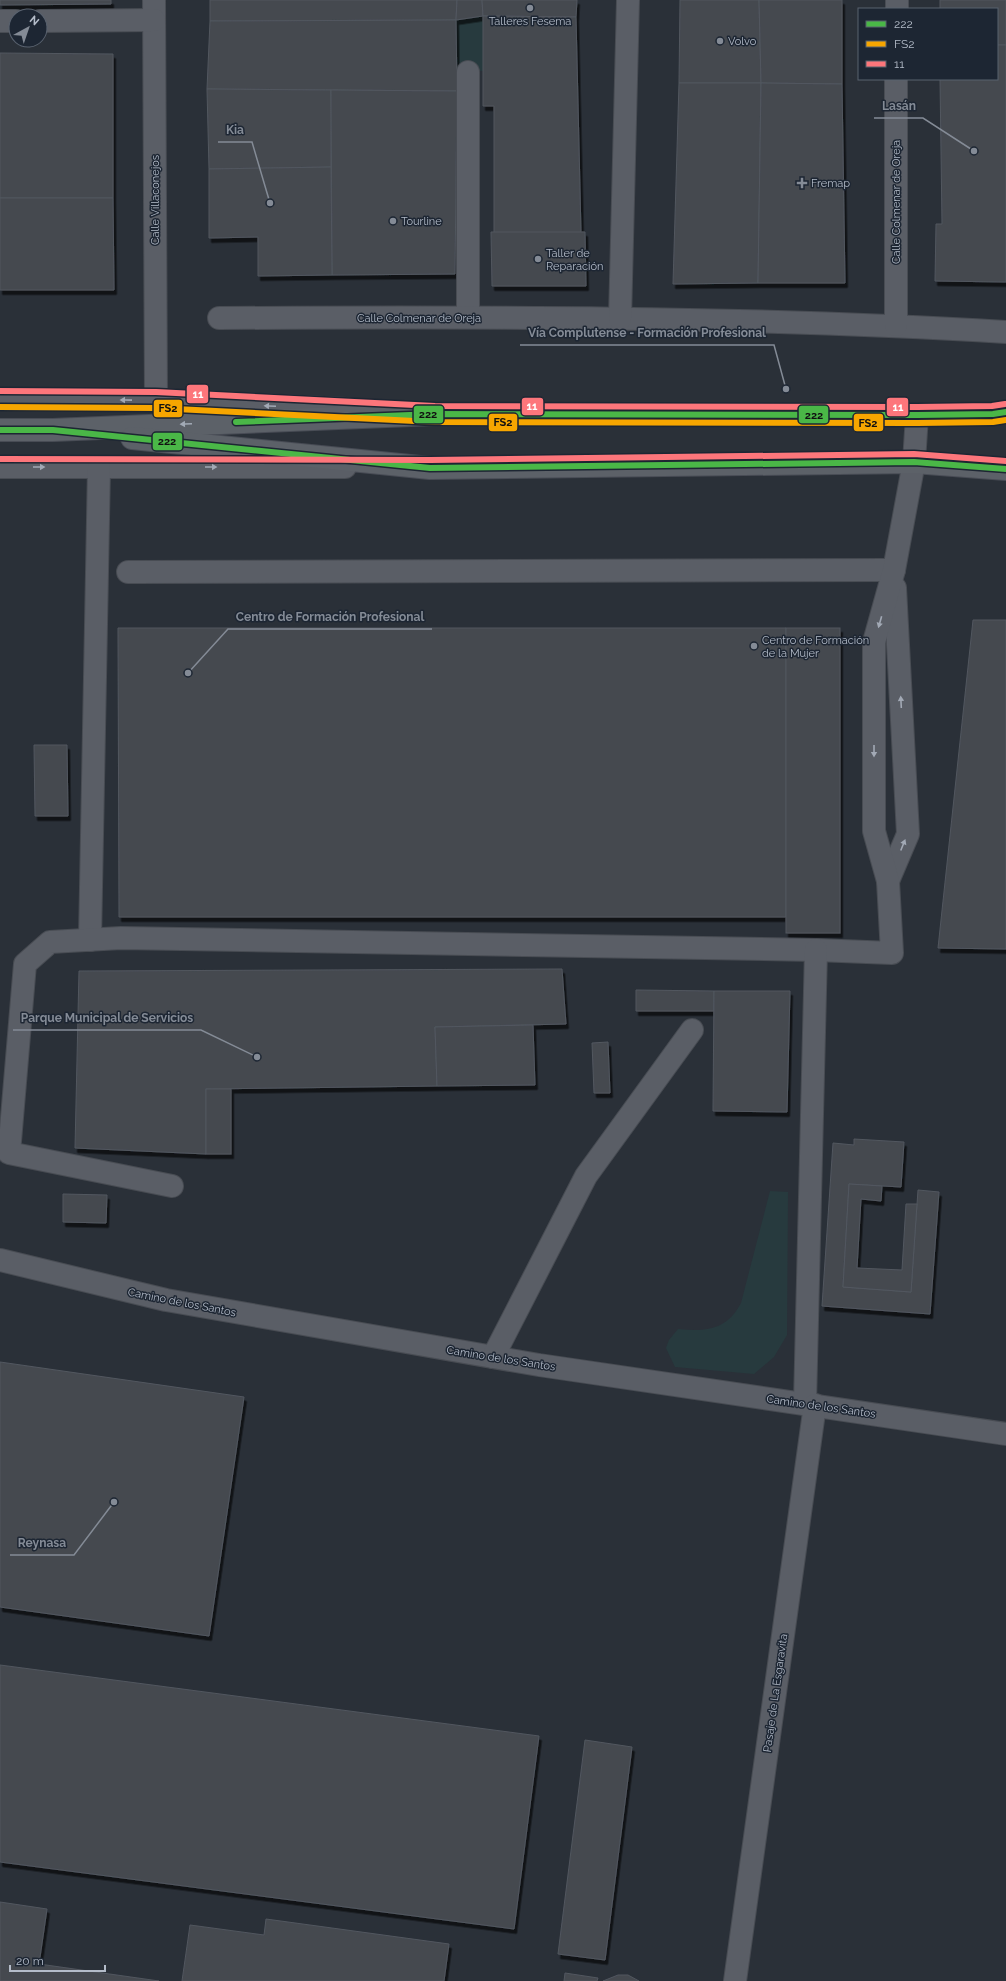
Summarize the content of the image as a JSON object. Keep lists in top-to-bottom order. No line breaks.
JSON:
{"streets":{"street":["Calle Villaconejos","Calle Colmenar de Oreja","Camino de los Santos","Pasaje de La Esgaravita"]},"crossings":[["Camino de los Santos","Pasaje de La Esgaravita"]],"places":{"other":["Talleres Fesema","Volvo","Lasán","Kia","Tourline","Taller de Reparación","Vía Complutense - Formación Profesional","Centro de Formación de la Mujer","Centro de Formación Profesional","Parque Municipal de Servicios","Reynasa"],"health":["Fremap"]},"lines":["transit line 11","transit line FS2","transit line 222"],"legend":["222","FS2","11"],"scale_bar":"20 m","north":"top right"}
